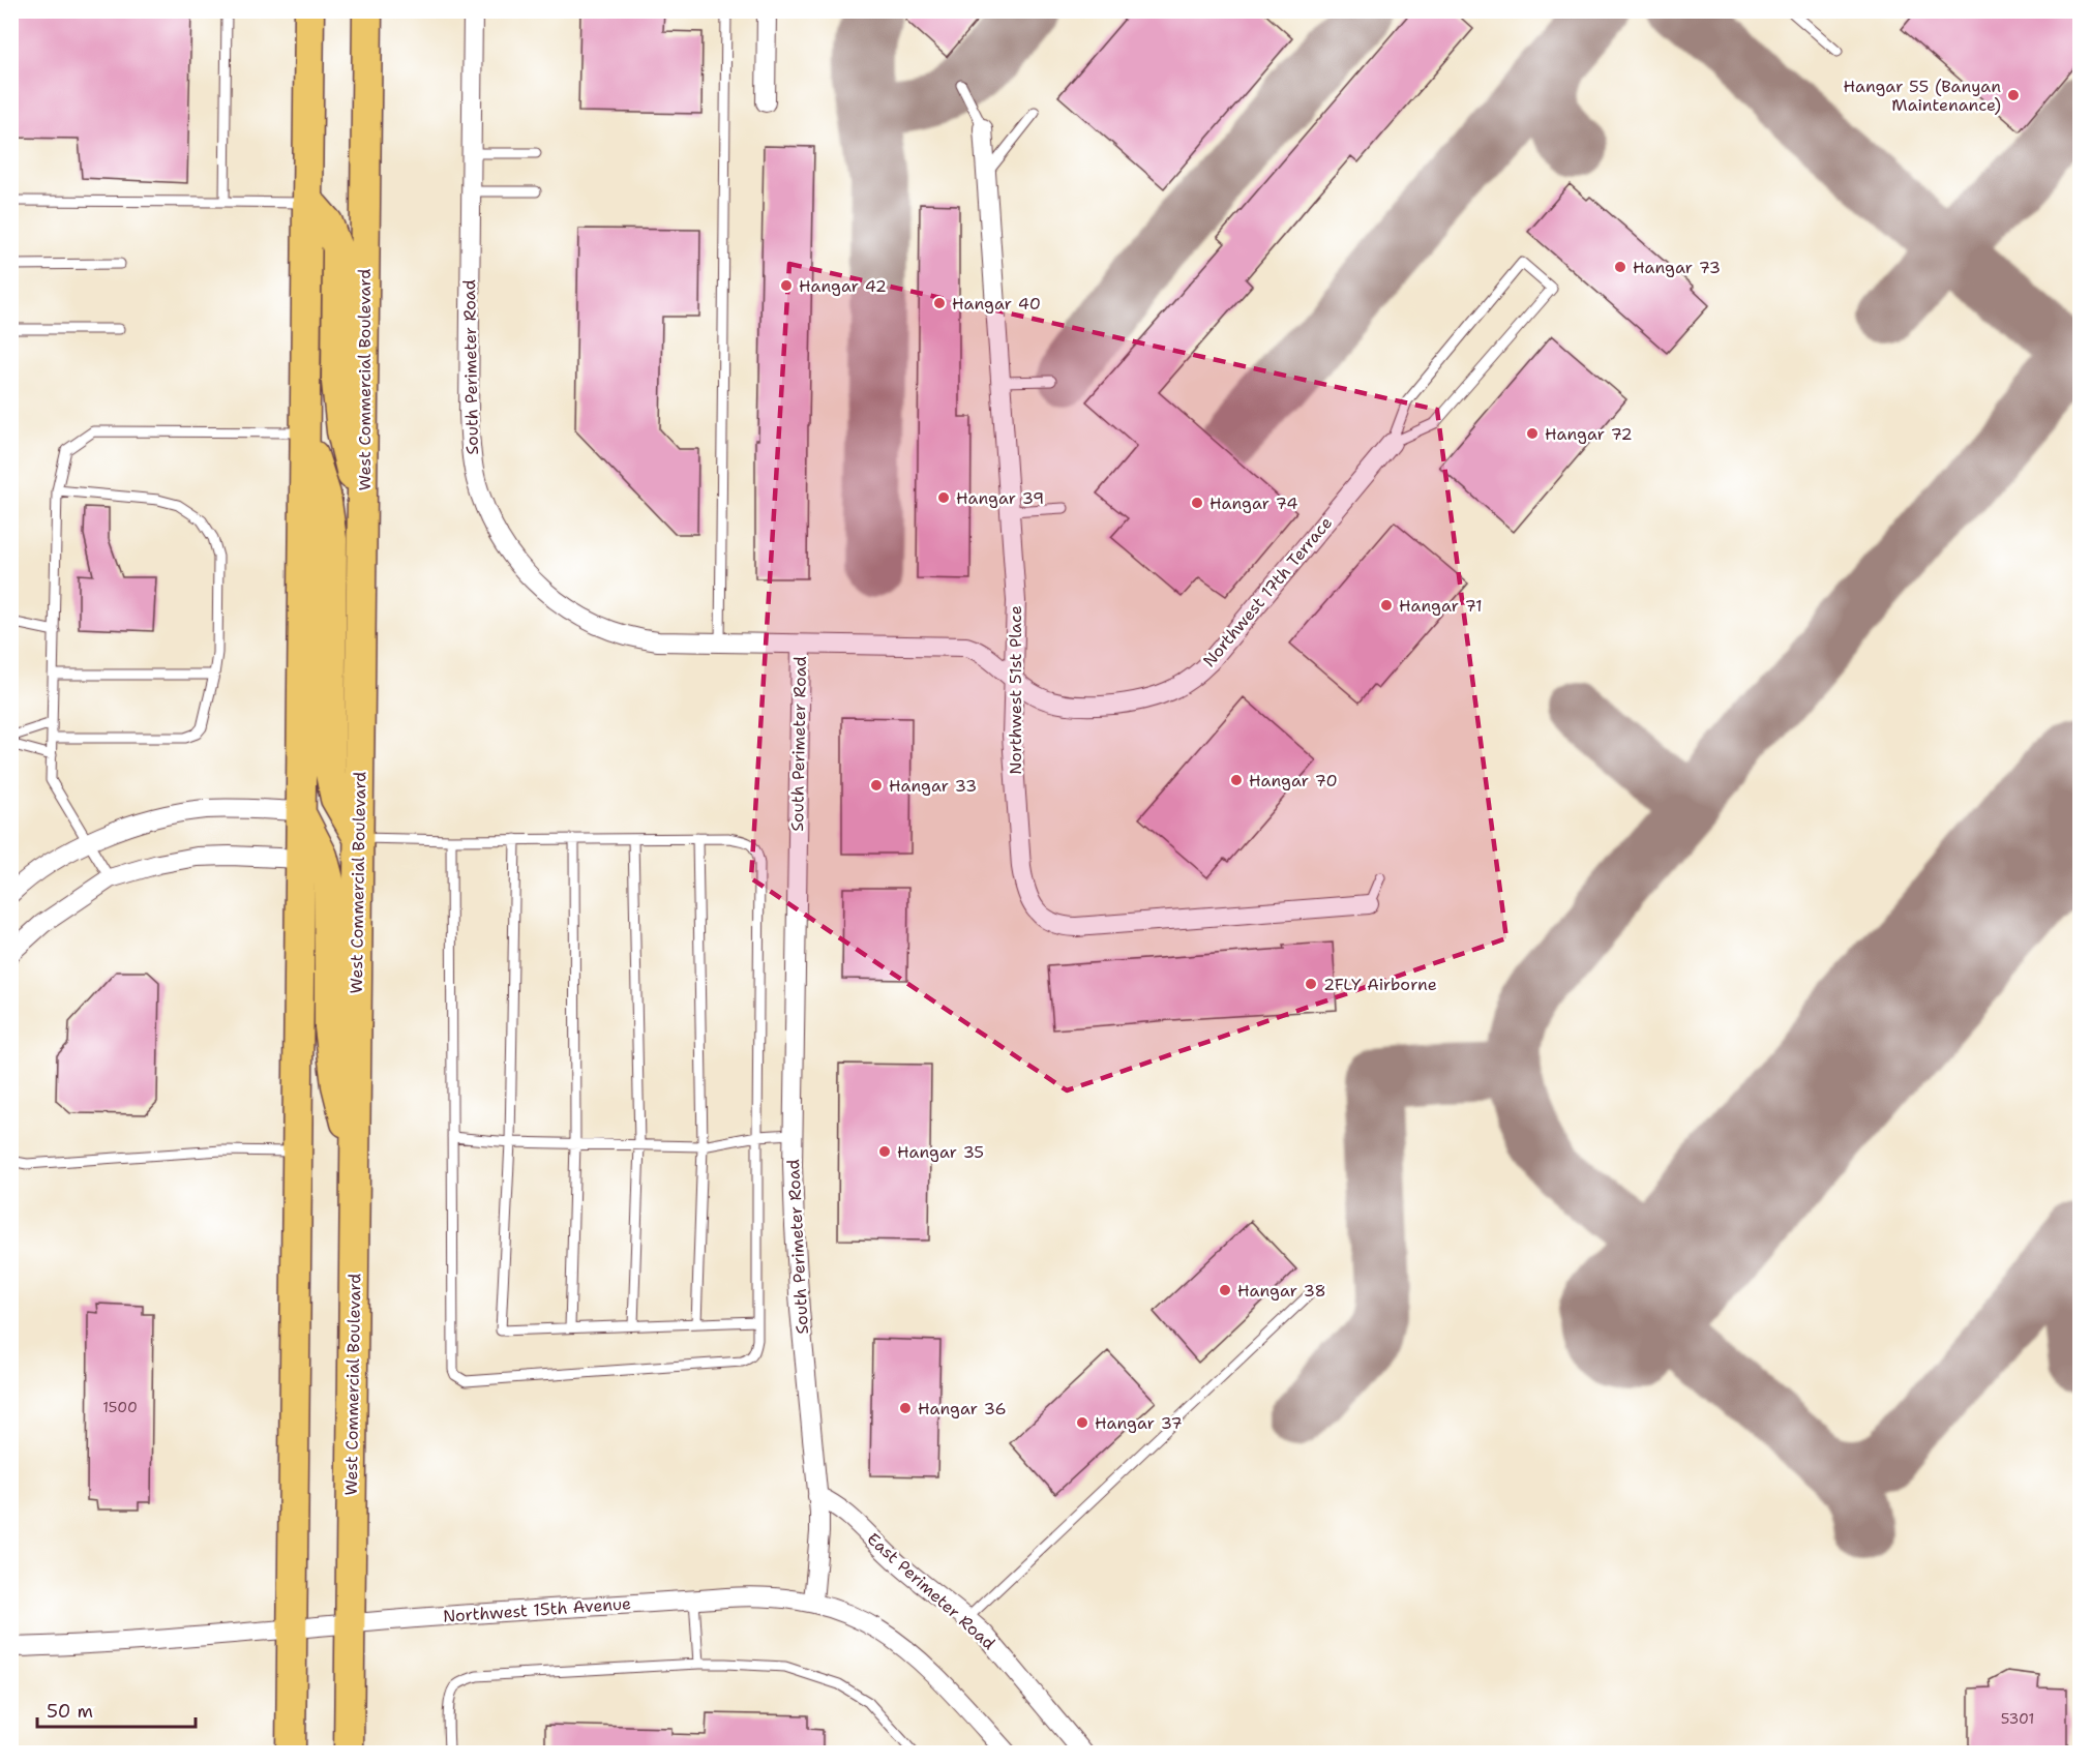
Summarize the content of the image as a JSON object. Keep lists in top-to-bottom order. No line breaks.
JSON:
{"streets":{"highway":["West Commercial Boulevard"],"street":["South Perimeter Road","Northwest 17th Terrace","Northwest 51st Place","East Perimeter Road","Northwest 15th Avenue"]},"crossings":[["South Perimeter Road","Northwest 17th Terrace"],["South Perimeter Road","East Perimeter Road"],["South Perimeter Road","Northwest 15th Avenue"],["West Commercial Boulevard","Northwest 15th Avenue"],["Northwest 17th Terrace","Northwest 51st Place"]],"places":["Hangar 55 (Banyan Maintenance)","Hangar 73","Hangar 42","Hangar 40","Hangar 72","Hangar 39","Hangar 74","Hangar 71","Hangar 70","Hangar 33","2FLY Airborne","Hangar 35","Hangar 38","Hangar 36","Hangar 37"],"house_numbers":["1500","5301"],"scale_bar":"50 m"}
